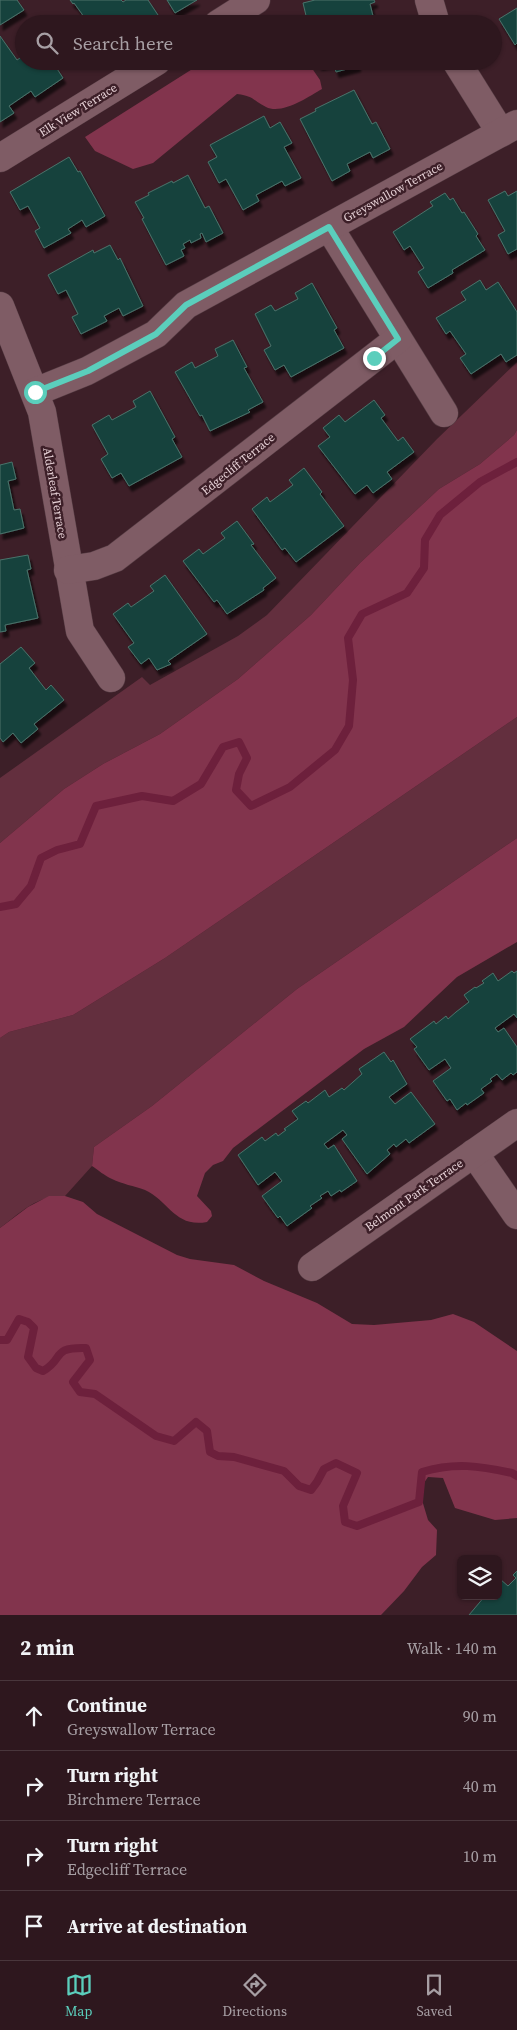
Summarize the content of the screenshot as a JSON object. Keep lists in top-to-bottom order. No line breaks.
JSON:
{"streets":{"street":["Elk View Terrace","Greyswallow Terrace","Edgecliff Terrace","Alderleaf Terrace","Belmont Park Terrace"]},"crossings":[["Greyswallow Terrace","Alderleaf Terrace"],["Edgecliff Terrace","Alderleaf Terrace"]],"page":{"search":"Search here","heading":["2 min","Walk · 140 m"],"list":[["Continue","Greyswallow Terrace","90 m"],["Turn right","Birchmere Terrace","40 m"],["Turn right","Edgecliff Terrace","10 m"],"Arrive at destination"],"nav":["Map","Directions","Saved"]}}
